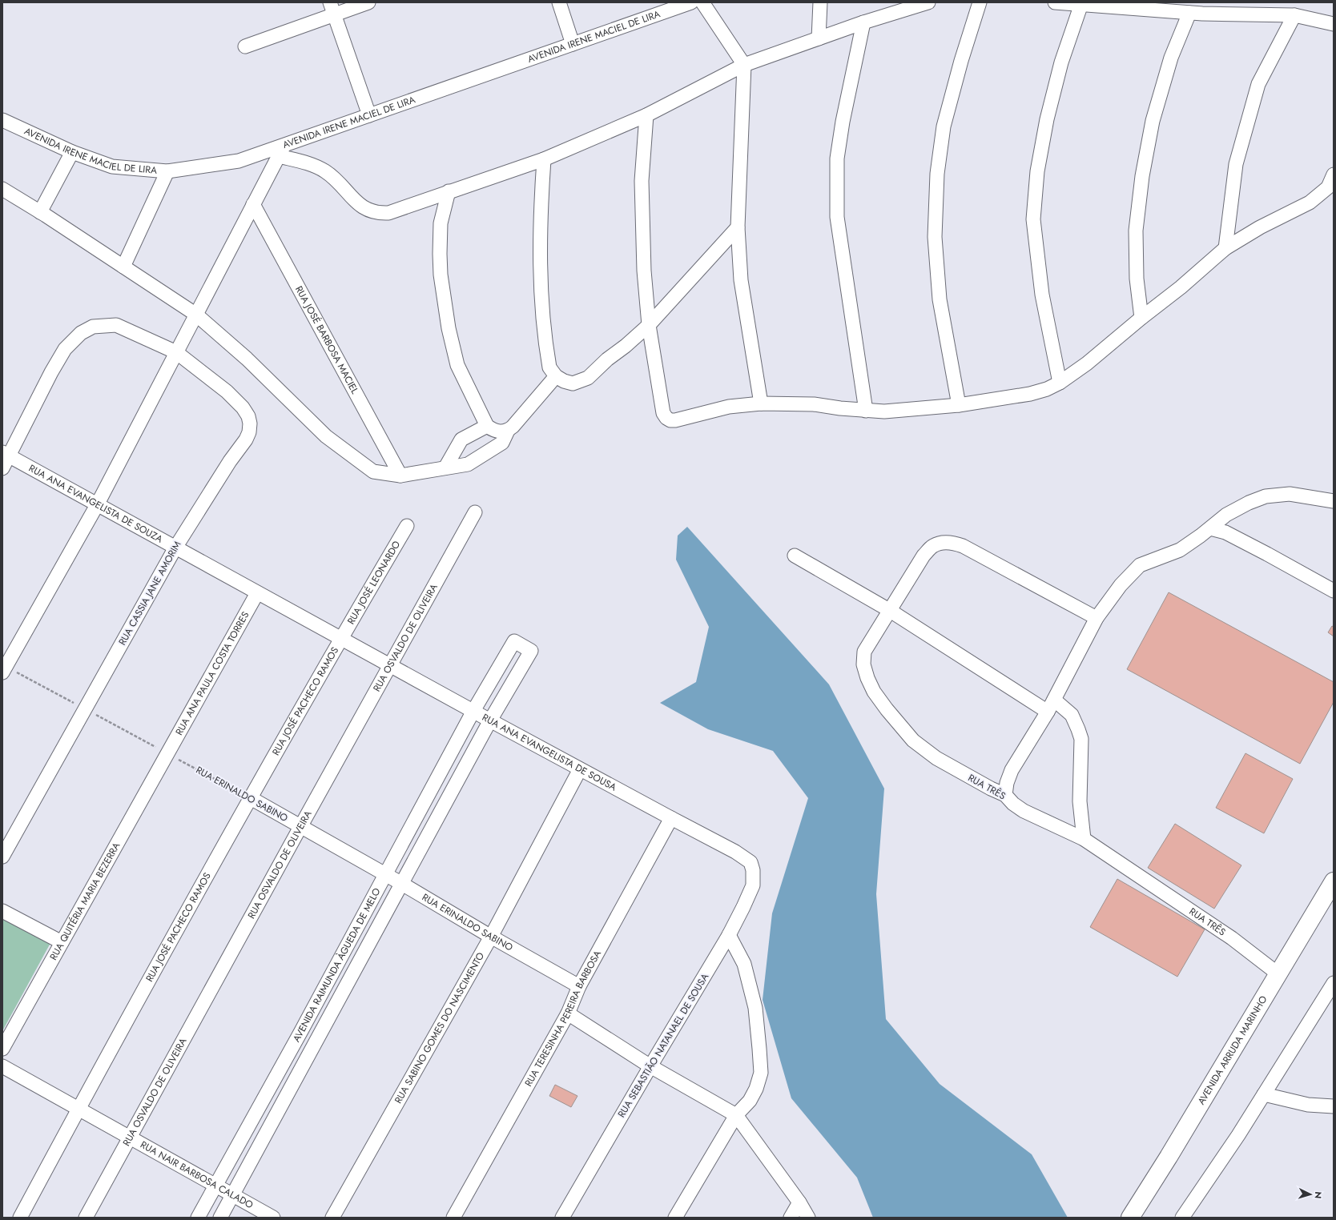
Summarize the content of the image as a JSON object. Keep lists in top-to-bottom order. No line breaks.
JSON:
{"streets":{"highway":["AVENIDA ARRUDA MARINHO"],"street":["AVENIDA IRENE MACIEL DE LIRA","RUA JOSÉ BARBOSA MACIEL","RUA ANA EVANGELISTA DE SOUZA","RUA JOSÉ LEONARDO","RUA CASSIA JANE AMORIM","RUA OSVALDO DE OLIVEIRA","RUA ANA PAULA COSTA TORRES","RUA JOSÉ PACHECO RAMOS","RUA ANA EVANGELISTA DE SOUSA","RUA TRÊS","RUA ERINALDO SABINO","RUA QUITÉRIA MARIA BEZERRA","AVENIDA RAIMUNDA ÀGUEDA DE MELO","RUA TERESINHA PEREIRA BARBOSA","RUA SABINO GOMES DO NASCIMENTO","RUA SEBASTIÃO NATANAEL DE SOUSA","RUA NAIR BARBOSA CALADO"]},"crossings":[["RUA ANA EVANGELISTA DE SOUZA","RUA JOSÉ LEONARDO"],["RUA ANA EVANGELISTA DE SOUZA","RUA CASSIA JANE AMORIM"],["RUA ANA EVANGELISTA DE SOUZA","RUA ANA PAULA COSTA TORRES"],["RUA ANA EVANGELISTA DE SOUZA","RUA JOSÉ PACHECO RAMOS"],["RUA ANA EVANGELISTA DE SOUZA","RUA ANA EVANGELISTA DE SOUSA"],["RUA JOSÉ LEONARDO","RUA JOSÉ PACHECO RAMOS"],["RUA JOSÉ LEONARDO","RUA ANA EVANGELISTA DE SOUSA"],["RUA CASSIA JANE AMORIM","RUA ERINALDO SABINO"],["RUA OSVALDO DE OLIVEIRA","RUA ANA EVANGELISTA DE SOUSA"],["RUA OSVALDO DE OLIVEIRA","RUA ERINALDO SABINO"],["RUA OSVALDO DE OLIVEIRA","RUA NAIR BARBOSA CALADO"],["RUA ANA PAULA COSTA TORRES","RUA ERINALDO SABINO"],["RUA ANA PAULA COSTA TORRES","RUA QUITÉRIA MARIA BEZERRA"],["RUA JOSÉ PACHECO RAMOS","RUA ANA EVANGELISTA DE SOUSA"],["RUA JOSÉ PACHECO RAMOS","RUA ERINALDO SABINO"],["RUA JOSÉ PACHECO RAMOS","RUA NAIR BARBOSA CALADO"],["RUA ANA EVANGELISTA DE SOUSA","AVENIDA RAIMUNDA ÀGUEDA DE MELO"],["RUA ANA EVANGELISTA DE SOUSA","RUA TERESINHA PEREIRA BARBOSA"],["RUA ANA EVANGELISTA DE SOUSA","RUA SABINO GOMES DO NASCIMENTO"],["RUA ANA EVANGELISTA DE SOUSA","RUA SEBASTIÃO NATANAEL DE SOUSA"],["RUA TRÊS","AVENIDA ARRUDA MARINHO"],["RUA ERINALDO SABINO","RUA QUITÉRIA MARIA BEZERRA"],["RUA ERINALDO SABINO","AVENIDA RAIMUNDA ÀGUEDA DE MELO"],["RUA ERINALDO SABINO","RUA TERESINHA PEREIRA BARBOSA"],["RUA ERINALDO SABINO","RUA SABINO GOMES DO NASCIMENTO"],["AVENIDA RAIMUNDA ÀGUEDA DE MELO","RUA NAIR BARBOSA CALADO"]],"north":"right"}
